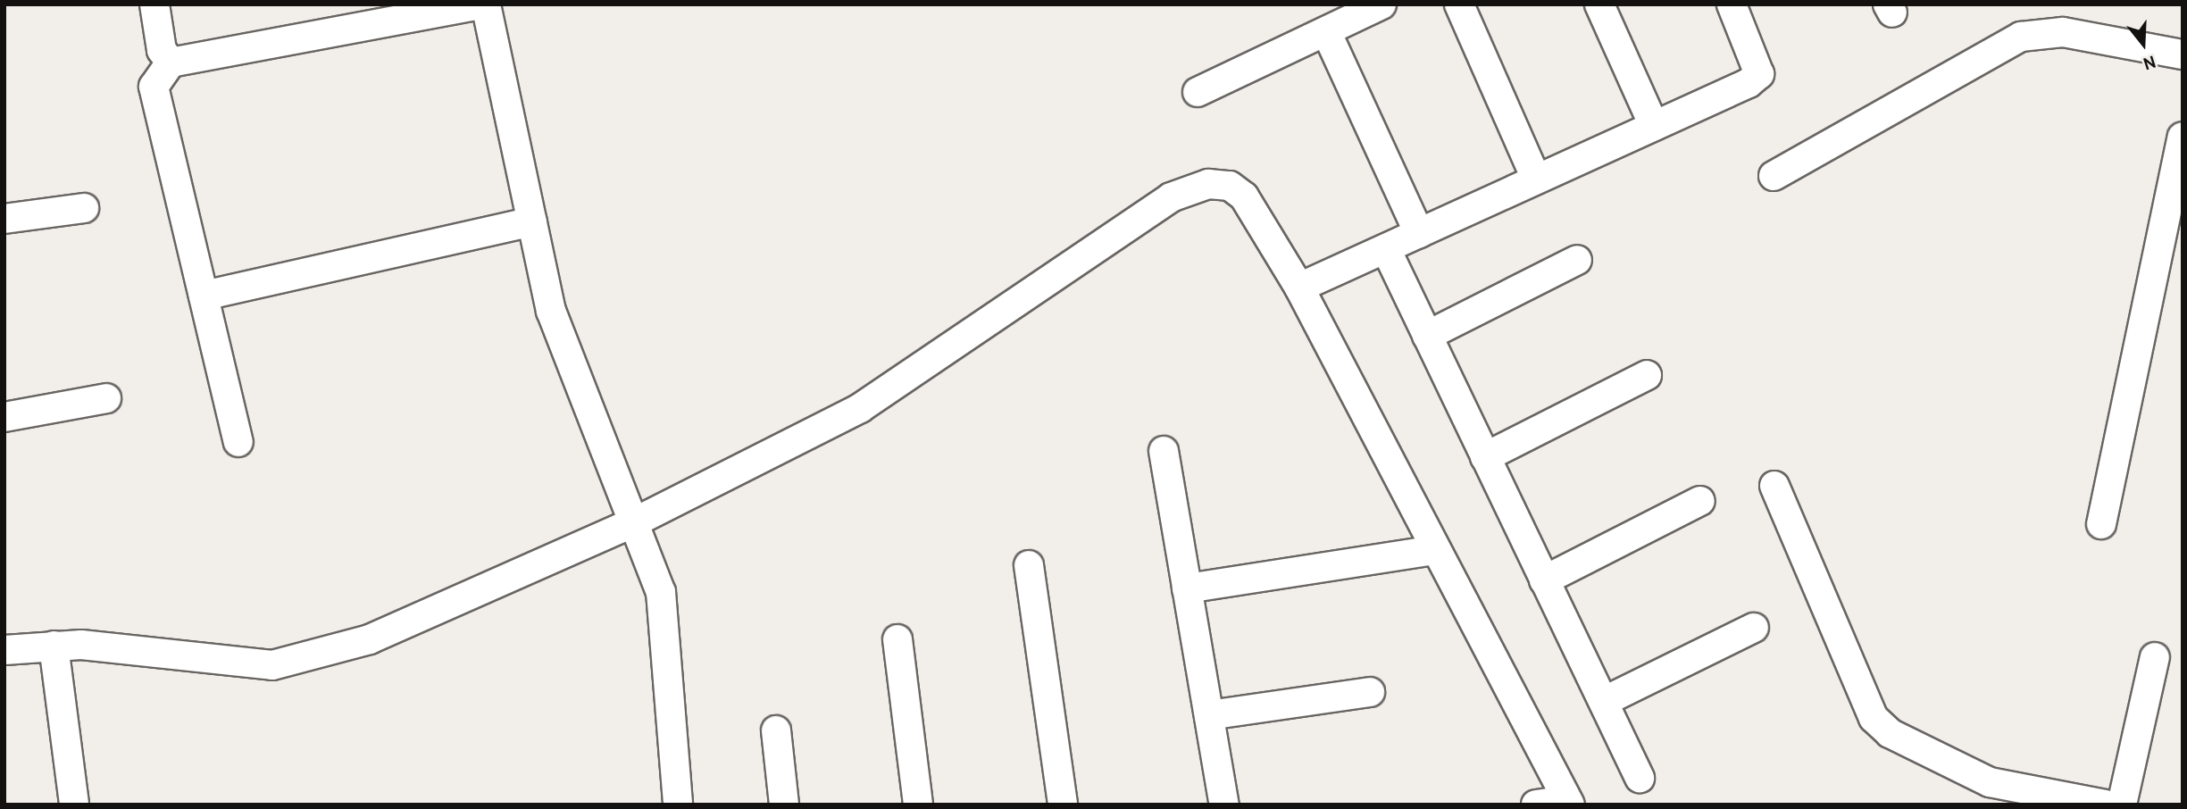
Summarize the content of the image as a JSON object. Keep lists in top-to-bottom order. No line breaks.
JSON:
{"north":"bottom"}
